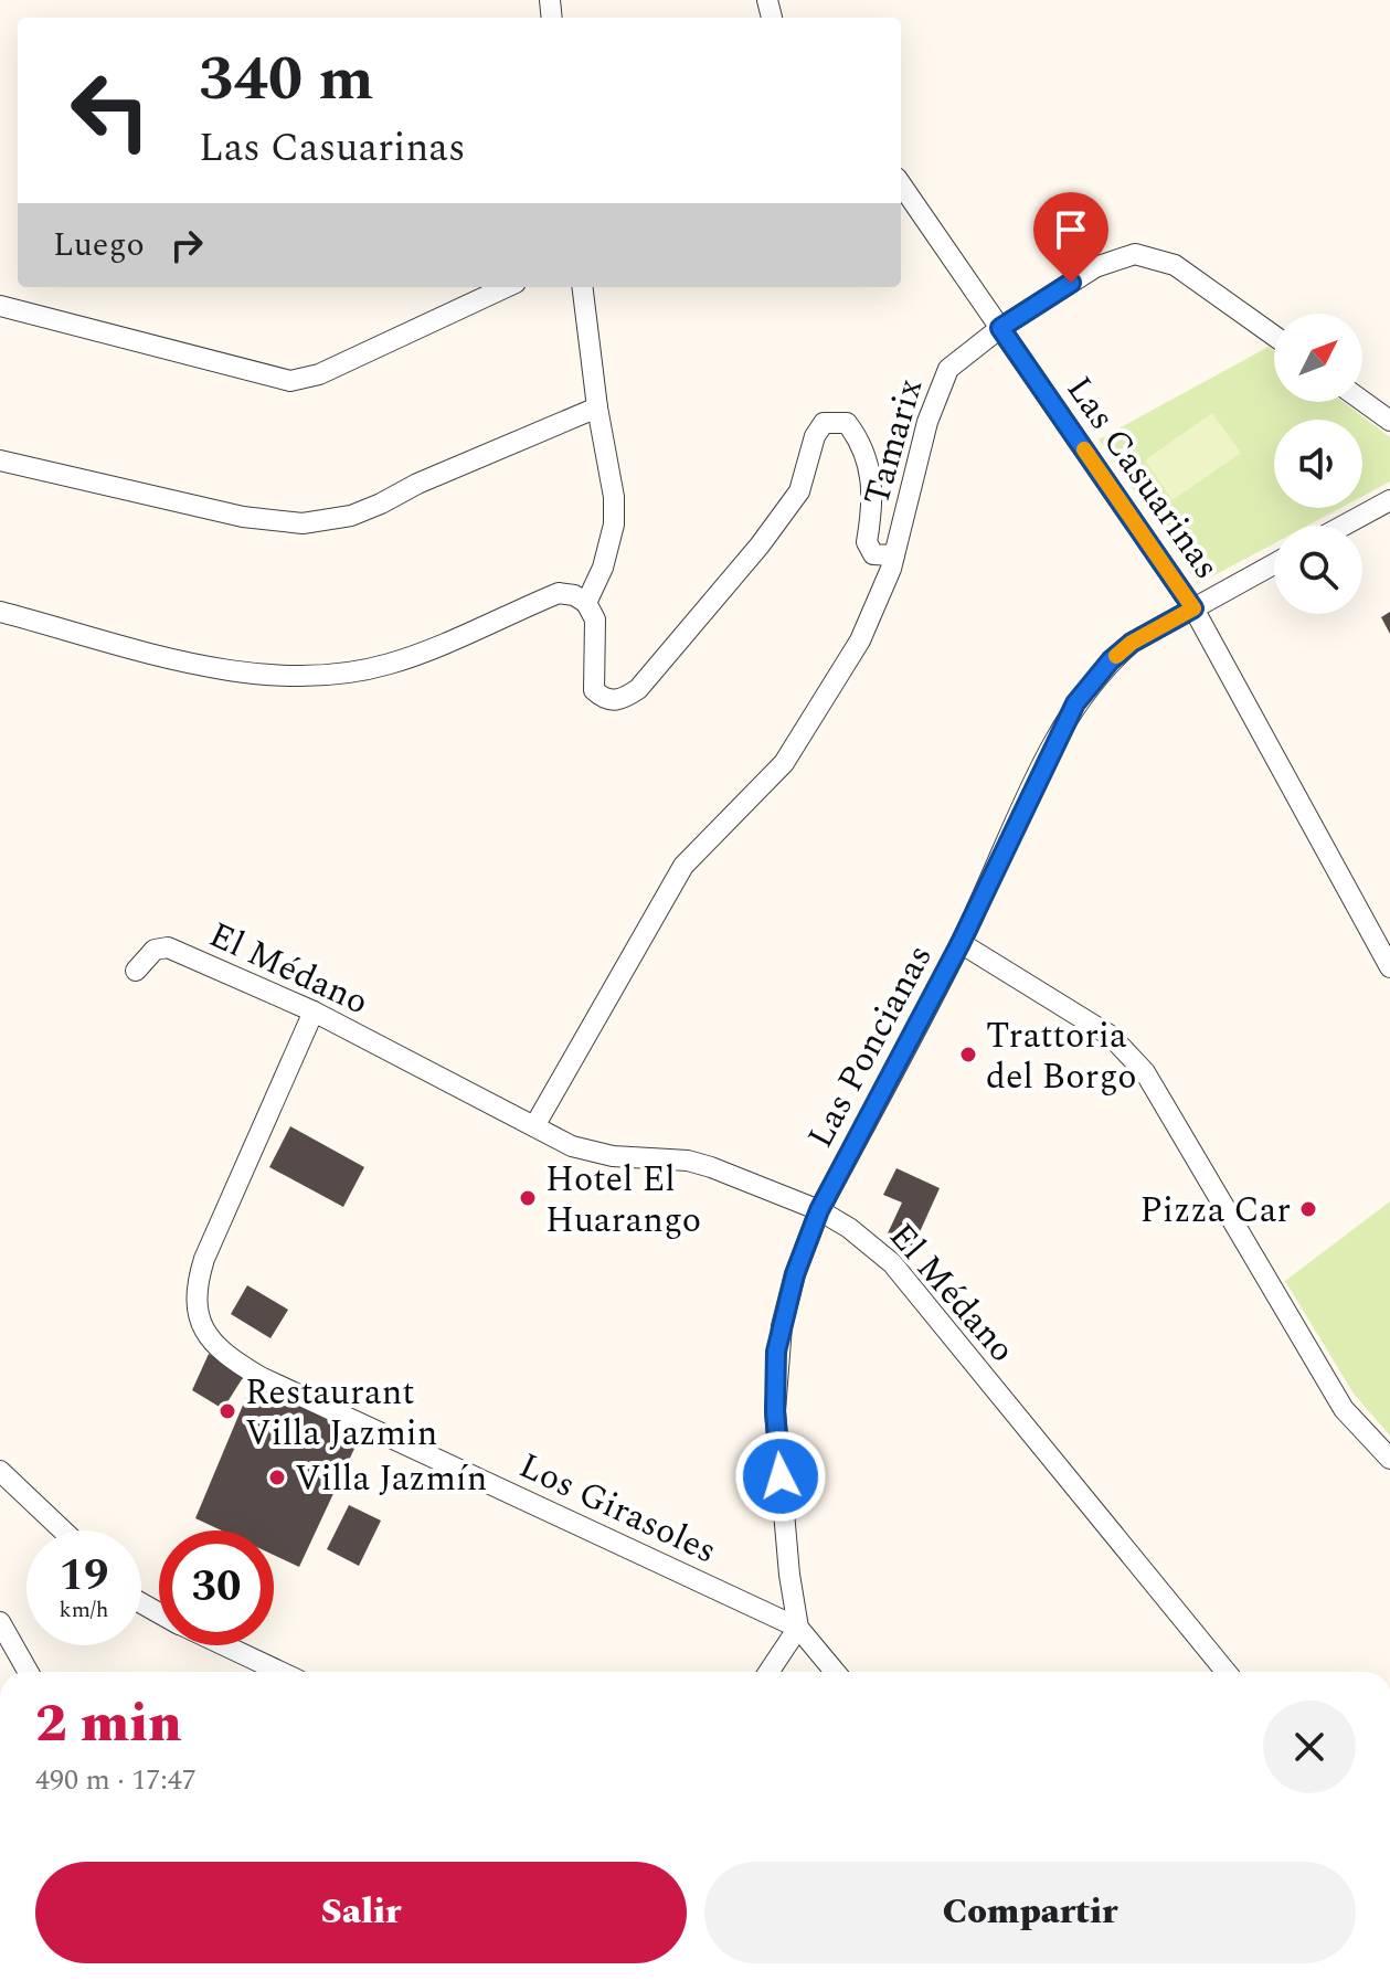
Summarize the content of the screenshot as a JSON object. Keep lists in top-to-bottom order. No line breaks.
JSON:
{"streets":{"street":["Tamarix","Las Casuarinas","El Médano","Las Poncianas","Los Girasoles"]},"crossings":[["Tamarix","Las Casuarinas"],["Tamarix","El Médano"],["Las Casuarinas","Las Poncianas"],["El Médano","Las Poncianas"],["El Médano","Los Girasoles"],["Las Poncianas","Los Girasoles"]],"places":["Trattoria del Borgo","Hotel El Huarango","Pizza Car","Restaurant Villa Jazmin","Villa Jazmín"],"north":"top right","page":{"turn":["340 m","Las Casuarinas"],"then":"Luego","speed":"19 km/h","limit":"30","heading":["2 min","490 m · 17:47"],"buttons":["Salir","Compartir"]}}
